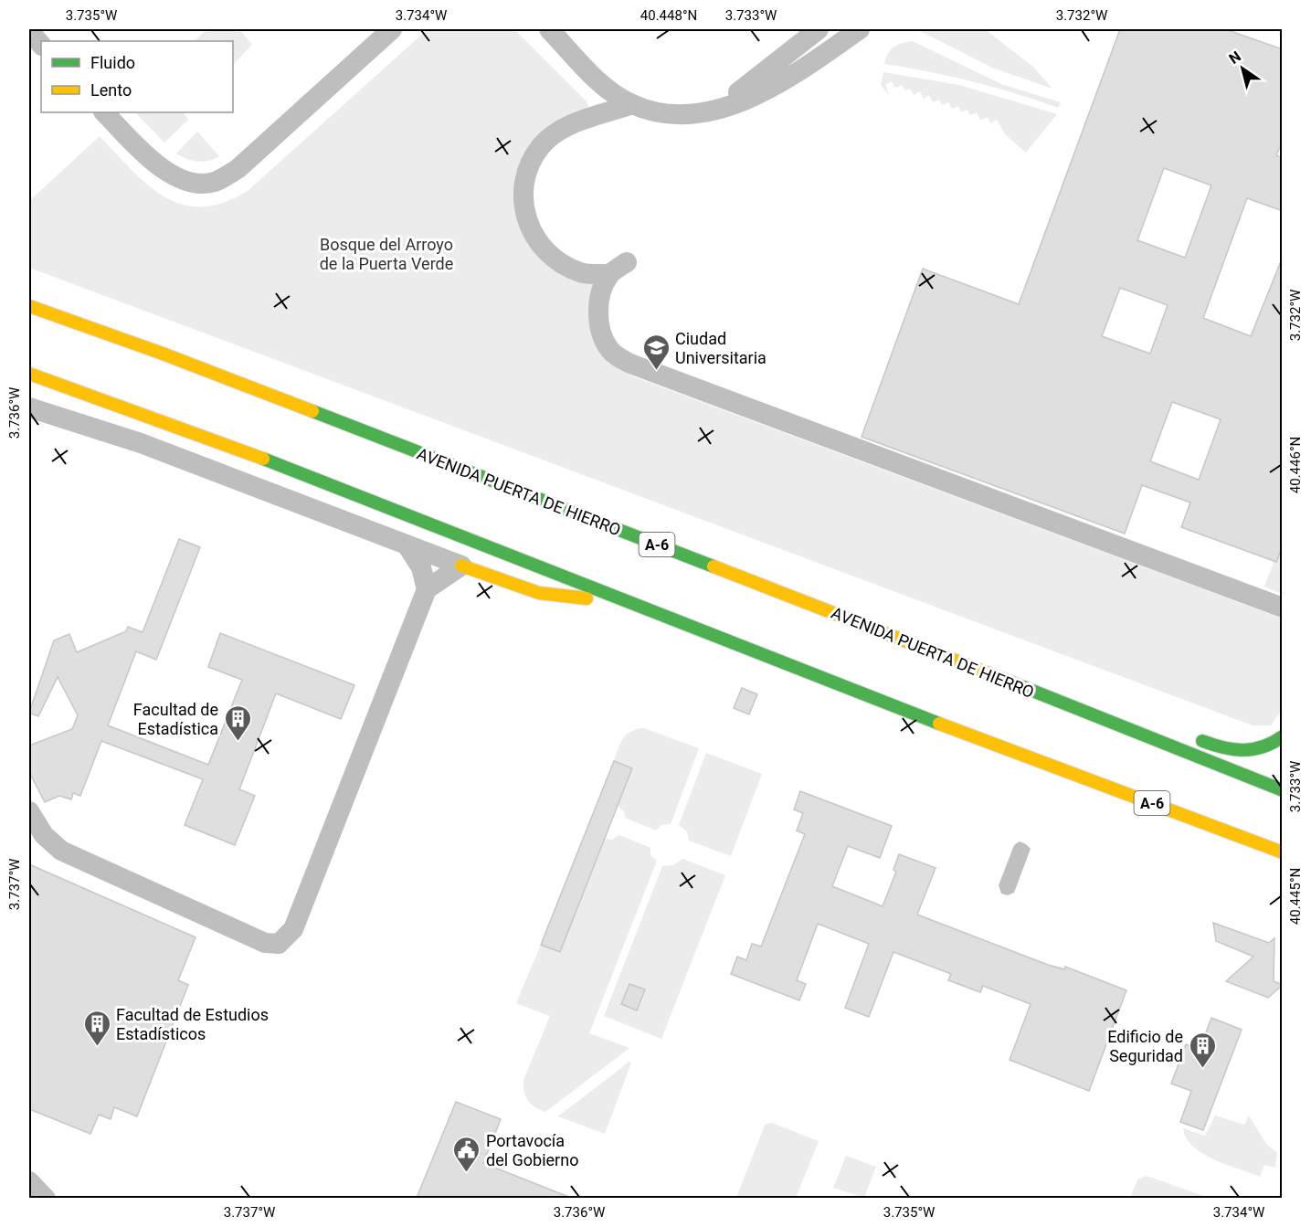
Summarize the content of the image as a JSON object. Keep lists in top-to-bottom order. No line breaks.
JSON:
{"streets":{"highway":["AVENIDA PUERTA DE HIERRO","A-6"]},"parks":["Bosque del Arroyo de la Puerta Verde"],"places":{"school or university":["Ciudad Universitaria"],"building":["Facultad de Estadística","Facultad de Estudios Estadísticos","Edificio de Seguridad"],"public building":["Portavocía del Gobierno"]},"legend":["Fluido","Lento"],"north":"top left","coordinates":["3.735°W","3.734°W","40.448°N","3.733°W","3.732°W","3.736°W","40.446°N","3.737°W","40.445°N"]}
